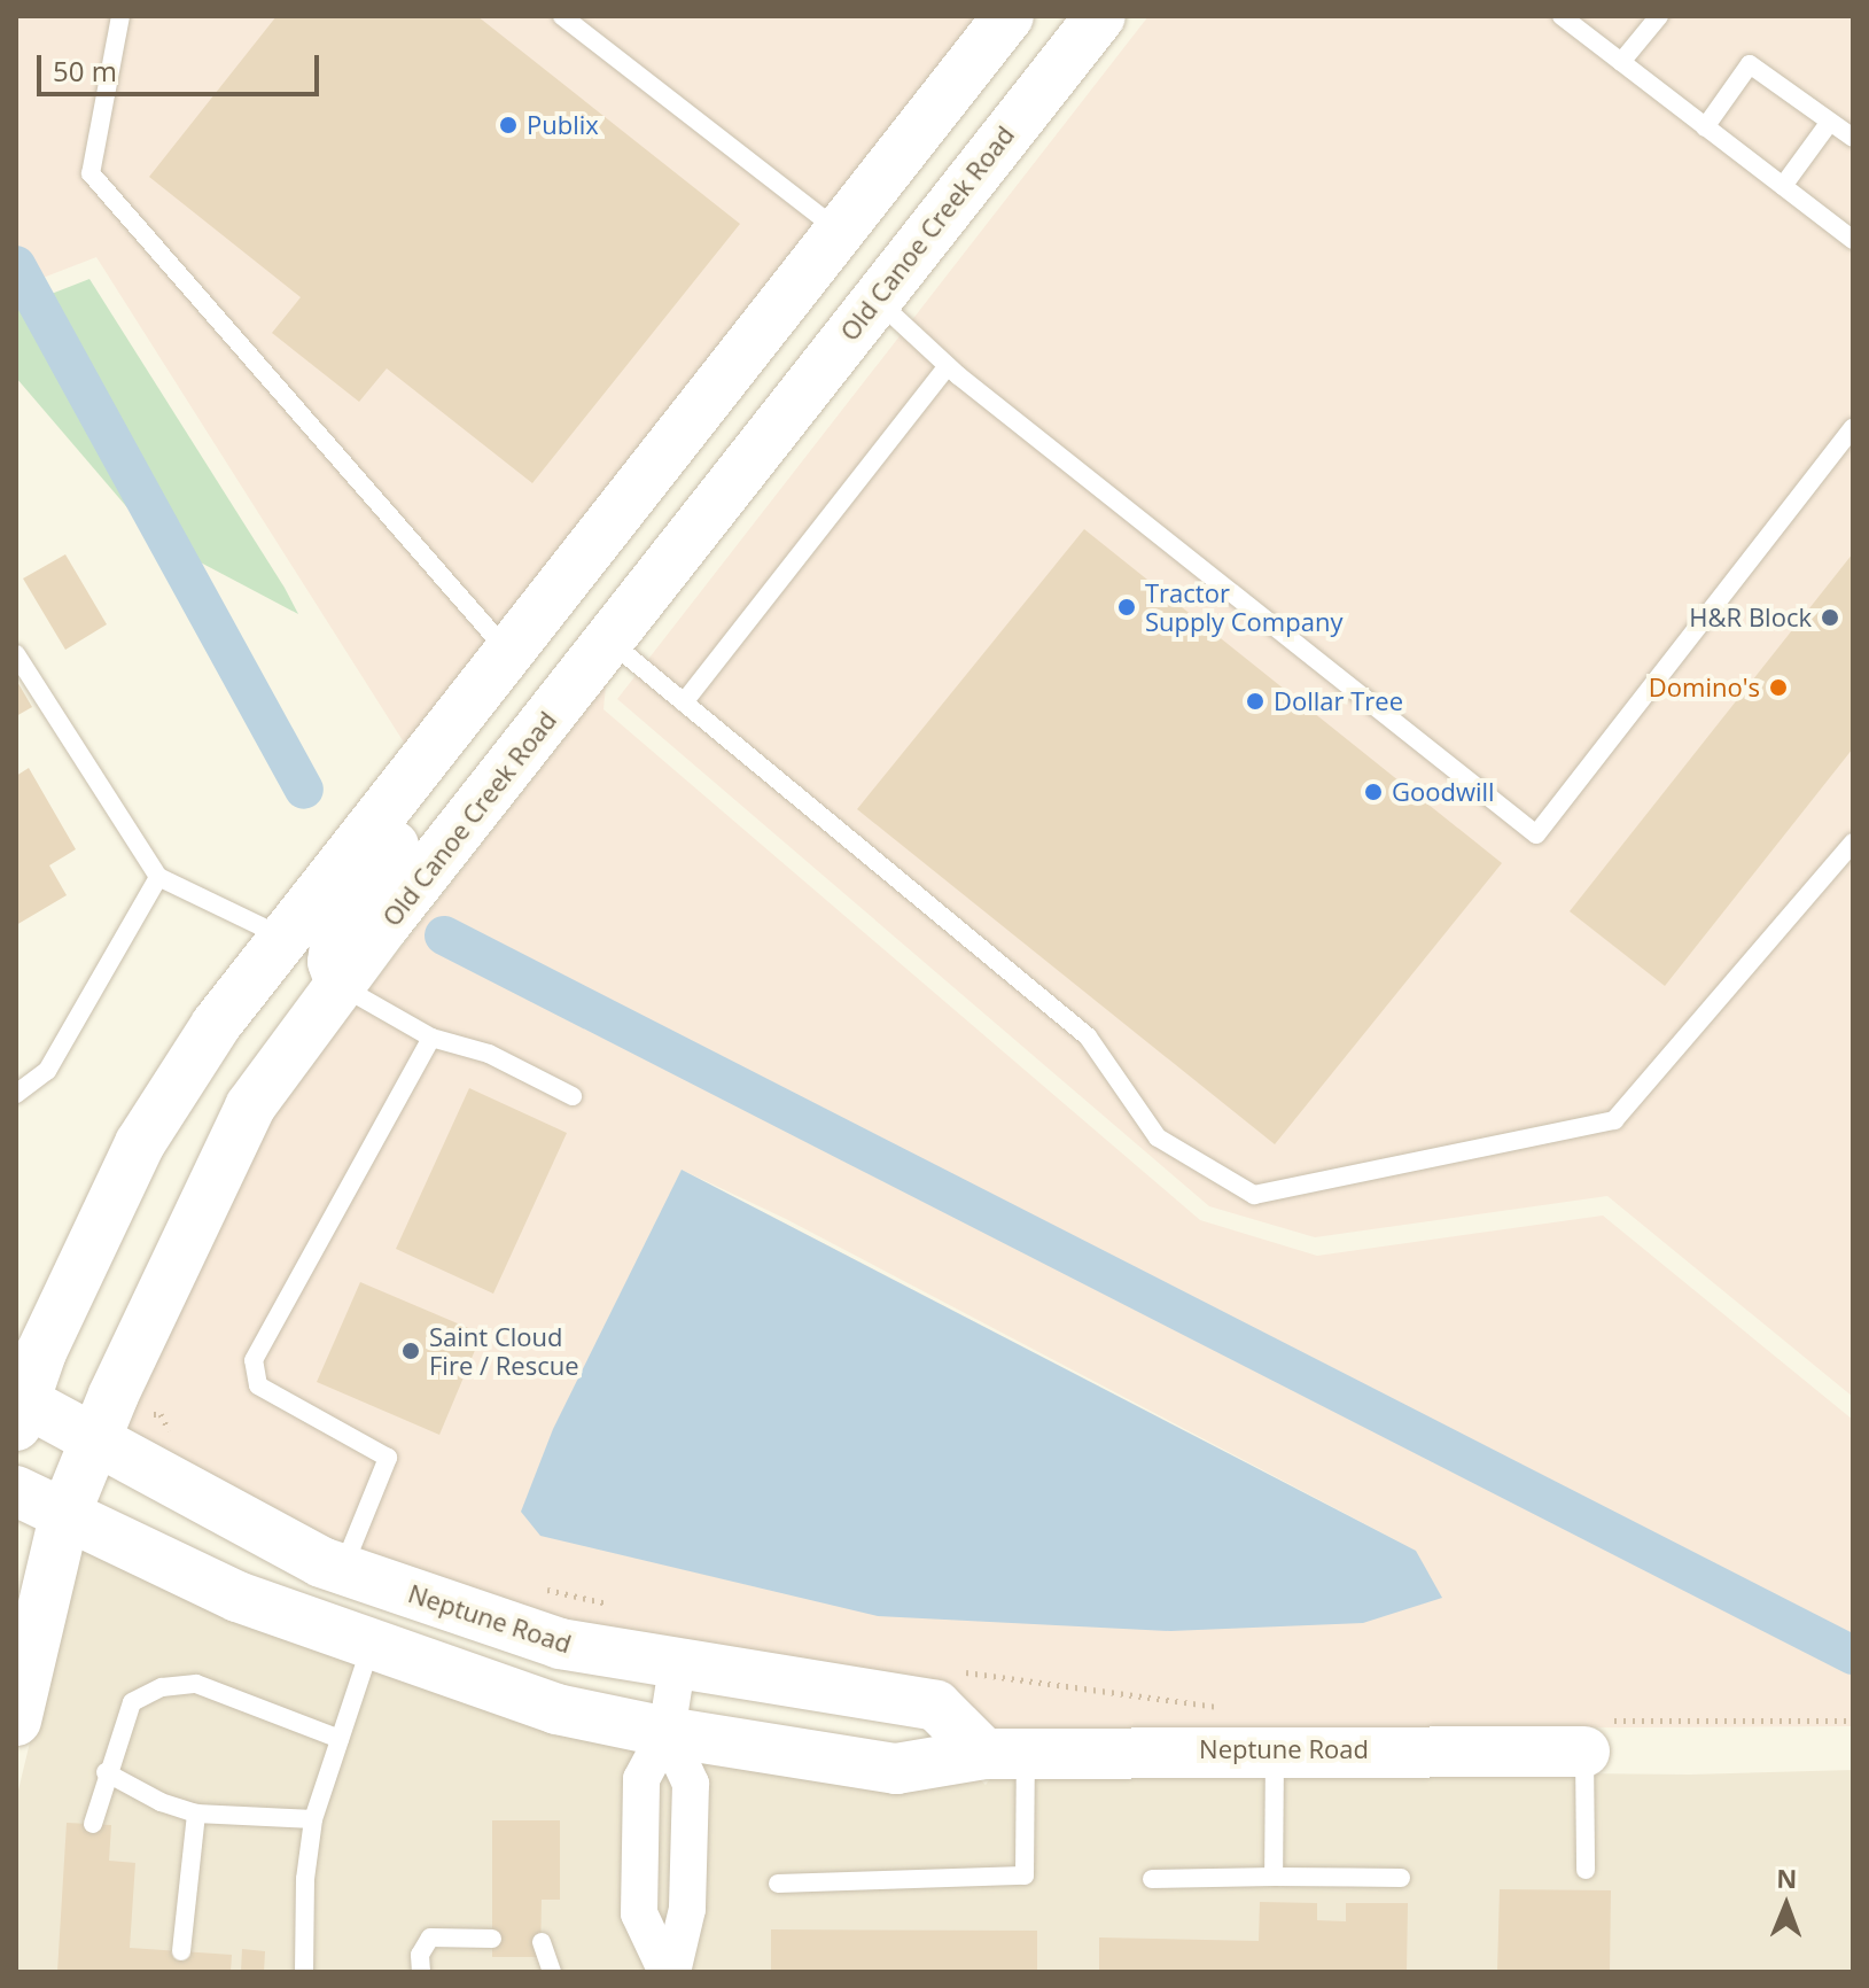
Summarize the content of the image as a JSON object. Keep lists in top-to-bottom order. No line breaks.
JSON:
{"streets":{"main road":["Old Canoe Creek Road","Neptune Road"]},"crossings":[["Old Canoe Creek Road","Neptune Road"]],"places":["Publix","Tractor Supply Company","H&R Block","Domino's","Dollar Tree","Goodwill","Saint Cloud Fire / Rescue"],"scale_bar":"50 m","north":"top"}
